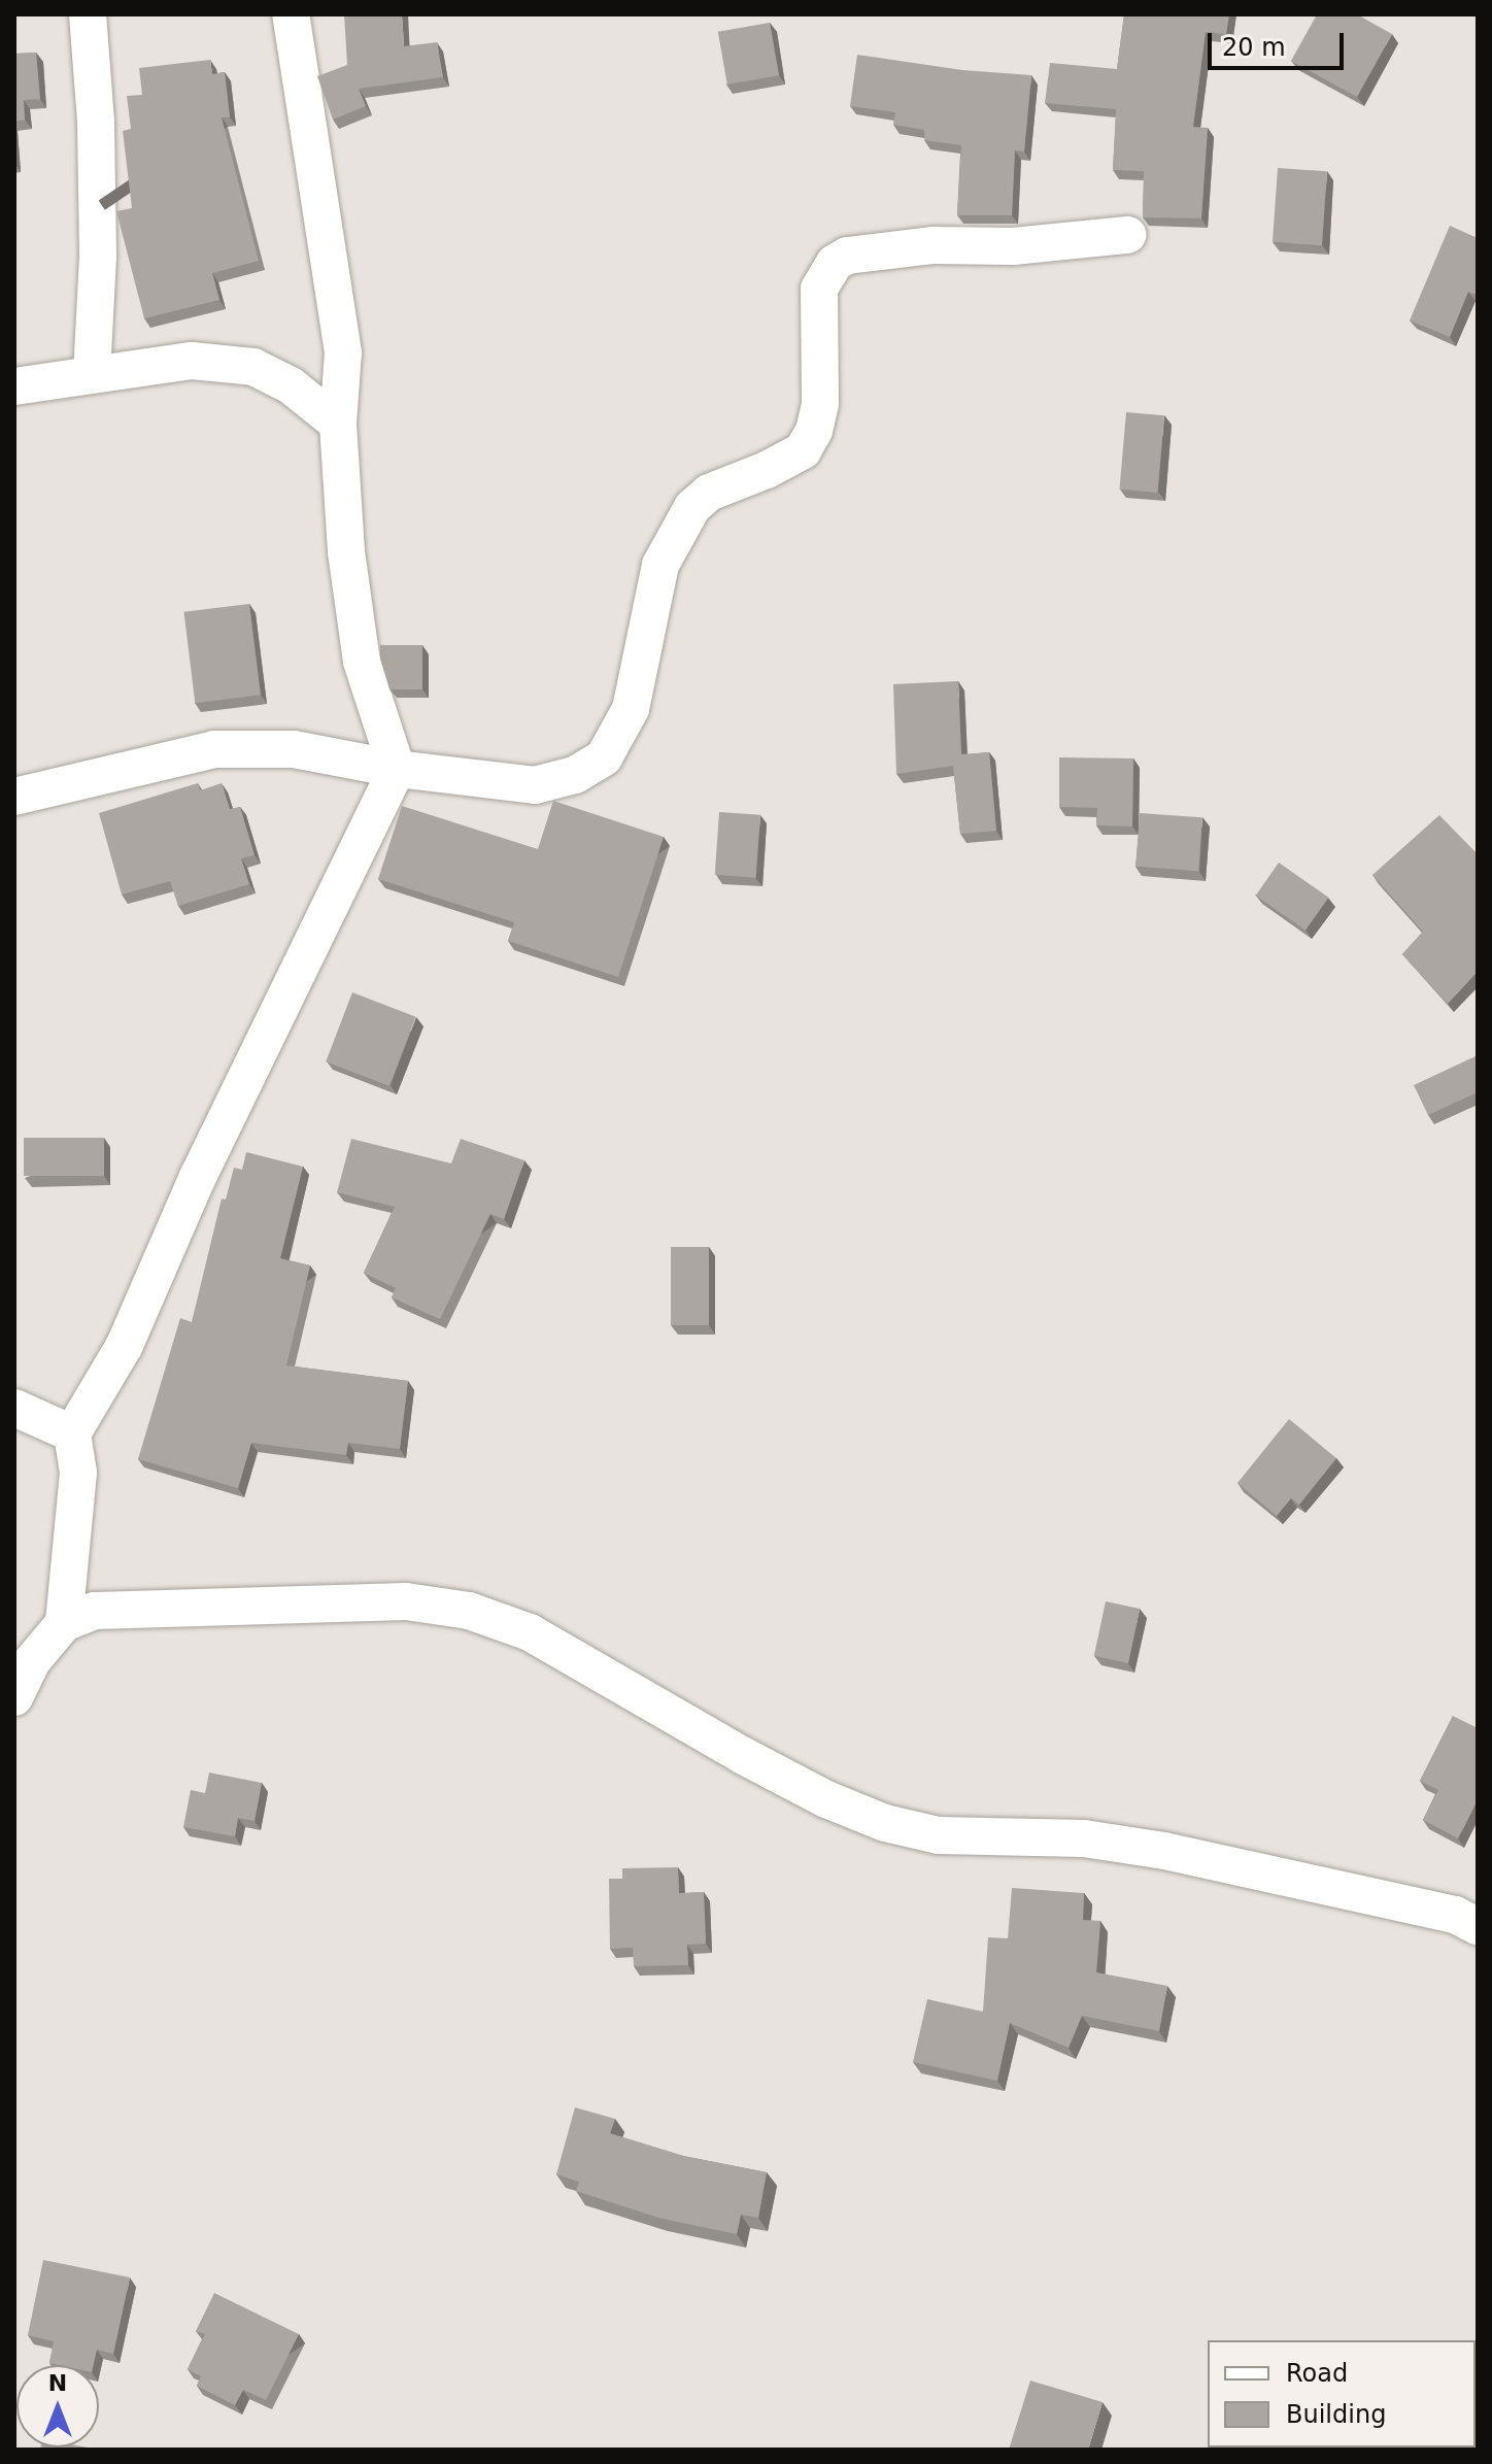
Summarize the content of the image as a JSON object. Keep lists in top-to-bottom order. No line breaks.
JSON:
{"legend":["Road","Building"],"scale_bar":"20 m","north":"top"}
